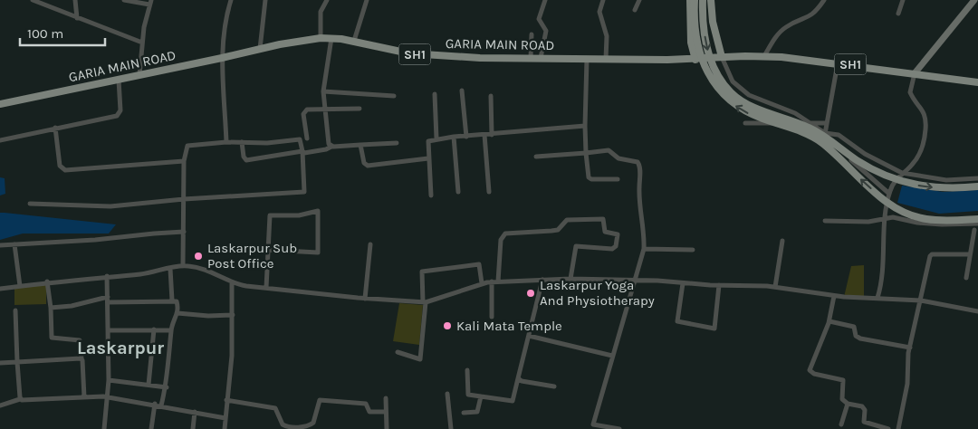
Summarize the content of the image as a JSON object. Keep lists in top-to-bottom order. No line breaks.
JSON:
{"streets":{"main road":["GARIA MAIN ROAD","SH1"]},"districts":["Laskarpur"],"places":["Laskarpur Sub Post Office","Laskarpur Yoga And Physiotherapy","Kali Mata Temple"],"scale_bar":"100 m"}
